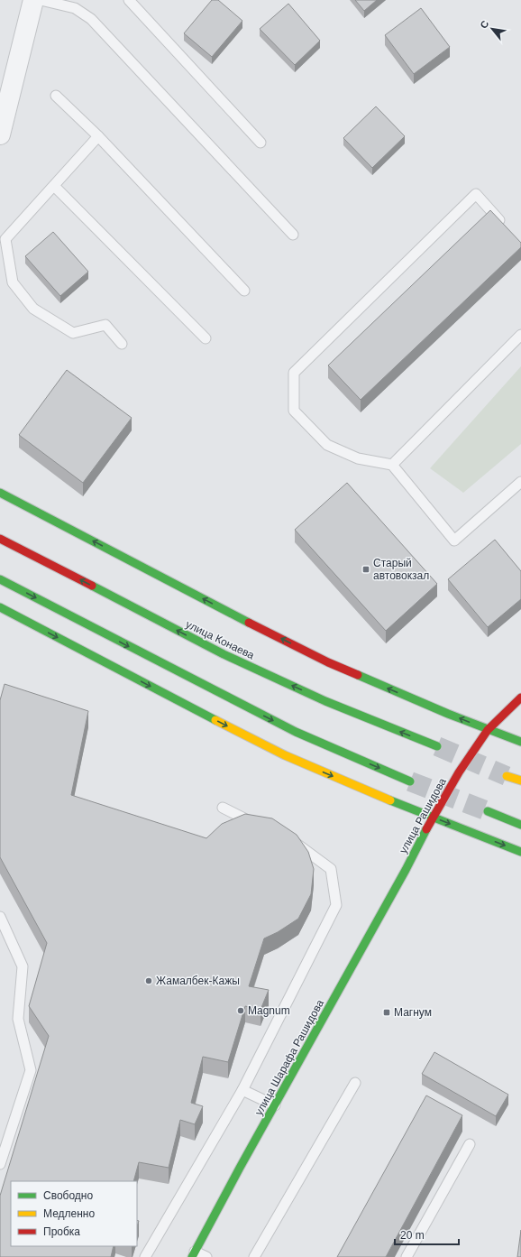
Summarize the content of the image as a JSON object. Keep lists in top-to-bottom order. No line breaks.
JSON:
{"streets":{"main road":["улица Конаева","улица Рашидова","улица Шарафа Рашидова"]},"crossings":[["улица Рашидова","улица Шарафа Рашидова"]],"places":{"transit":["Старый автовокзал","Магнум"],"other":["Жамалбек-Кажы","Magnum"]},"legend":["Свободно","Медленно","Пробка"],"scale_bar":"20 m","north":"top left"}
